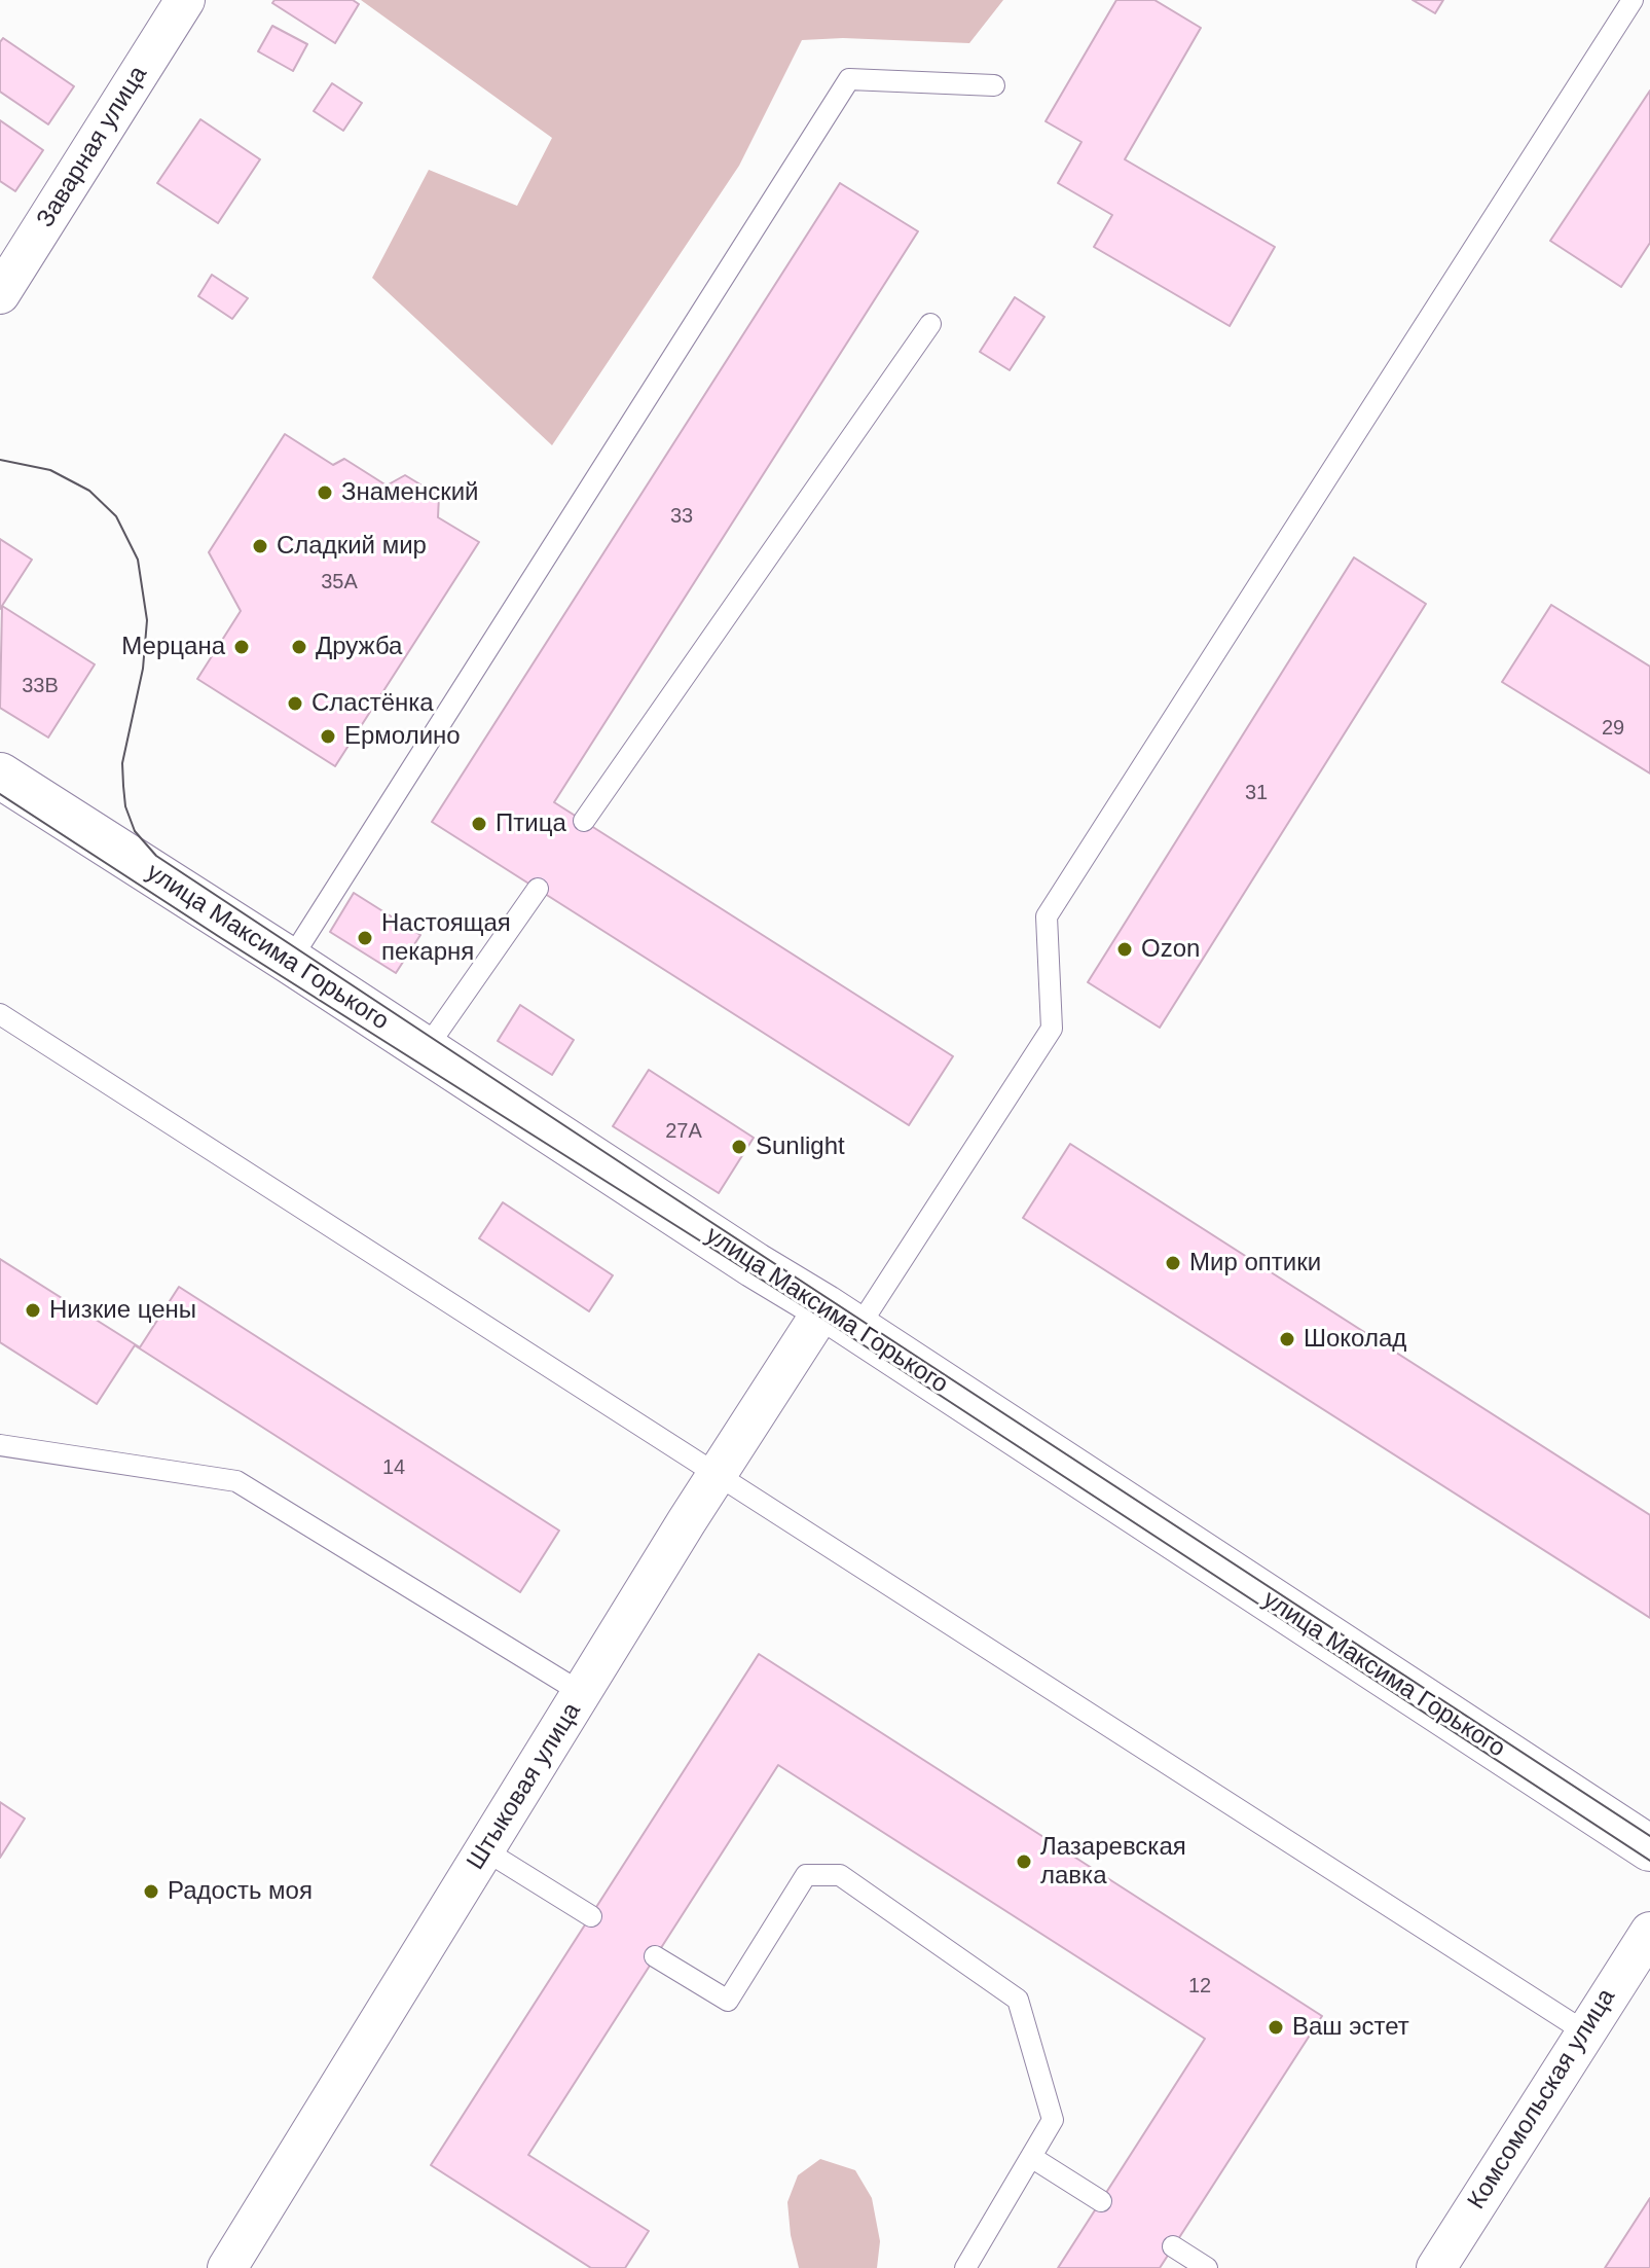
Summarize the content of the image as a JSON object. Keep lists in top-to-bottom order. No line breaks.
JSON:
{"streets":{"main road":["улица Максима Горького"],"street":["Заварная улица","Штыковая улица","Комсомольская улица"]},"crossings":[["улица Максима Горького","Штыковая улица"]],"places":["Знаменский","Сладкий мир","Мерцана","Дружба","Сластёнка","Ермолино","Птица","Настоящая пекарня","Ozon","Sunlight","Мир оптики","Низкие цены","Шоколад","Лазаревская лавка","Радость моя","Ваш эстет"],"house_numbers":["33","35А","33В","29","31","27А","14","12"]}
